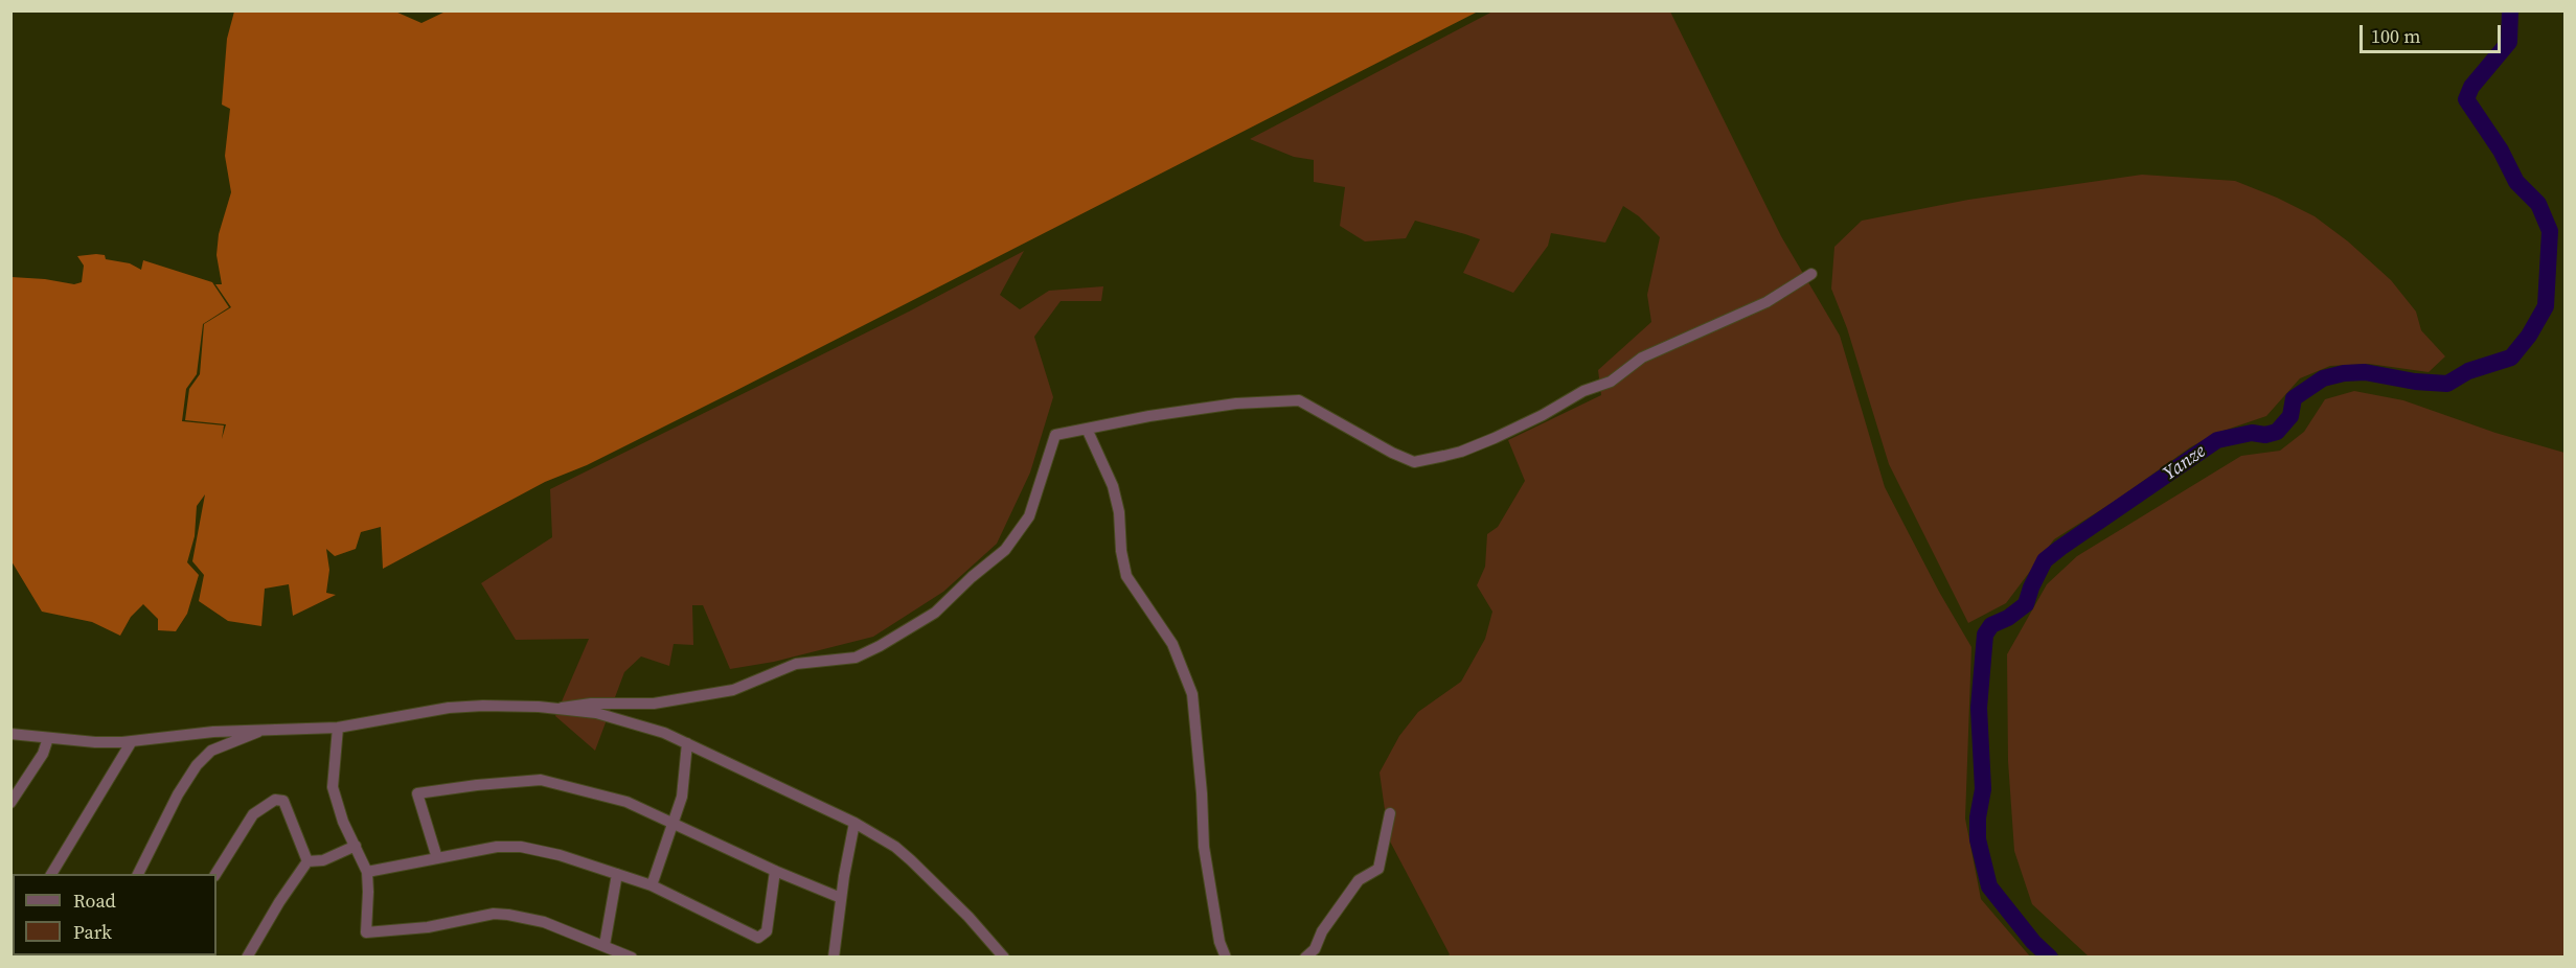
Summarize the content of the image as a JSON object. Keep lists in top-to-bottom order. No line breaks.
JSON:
{"water":["Yanze"],"legend":["Road","Park"],"scale_bar":"100 m"}
